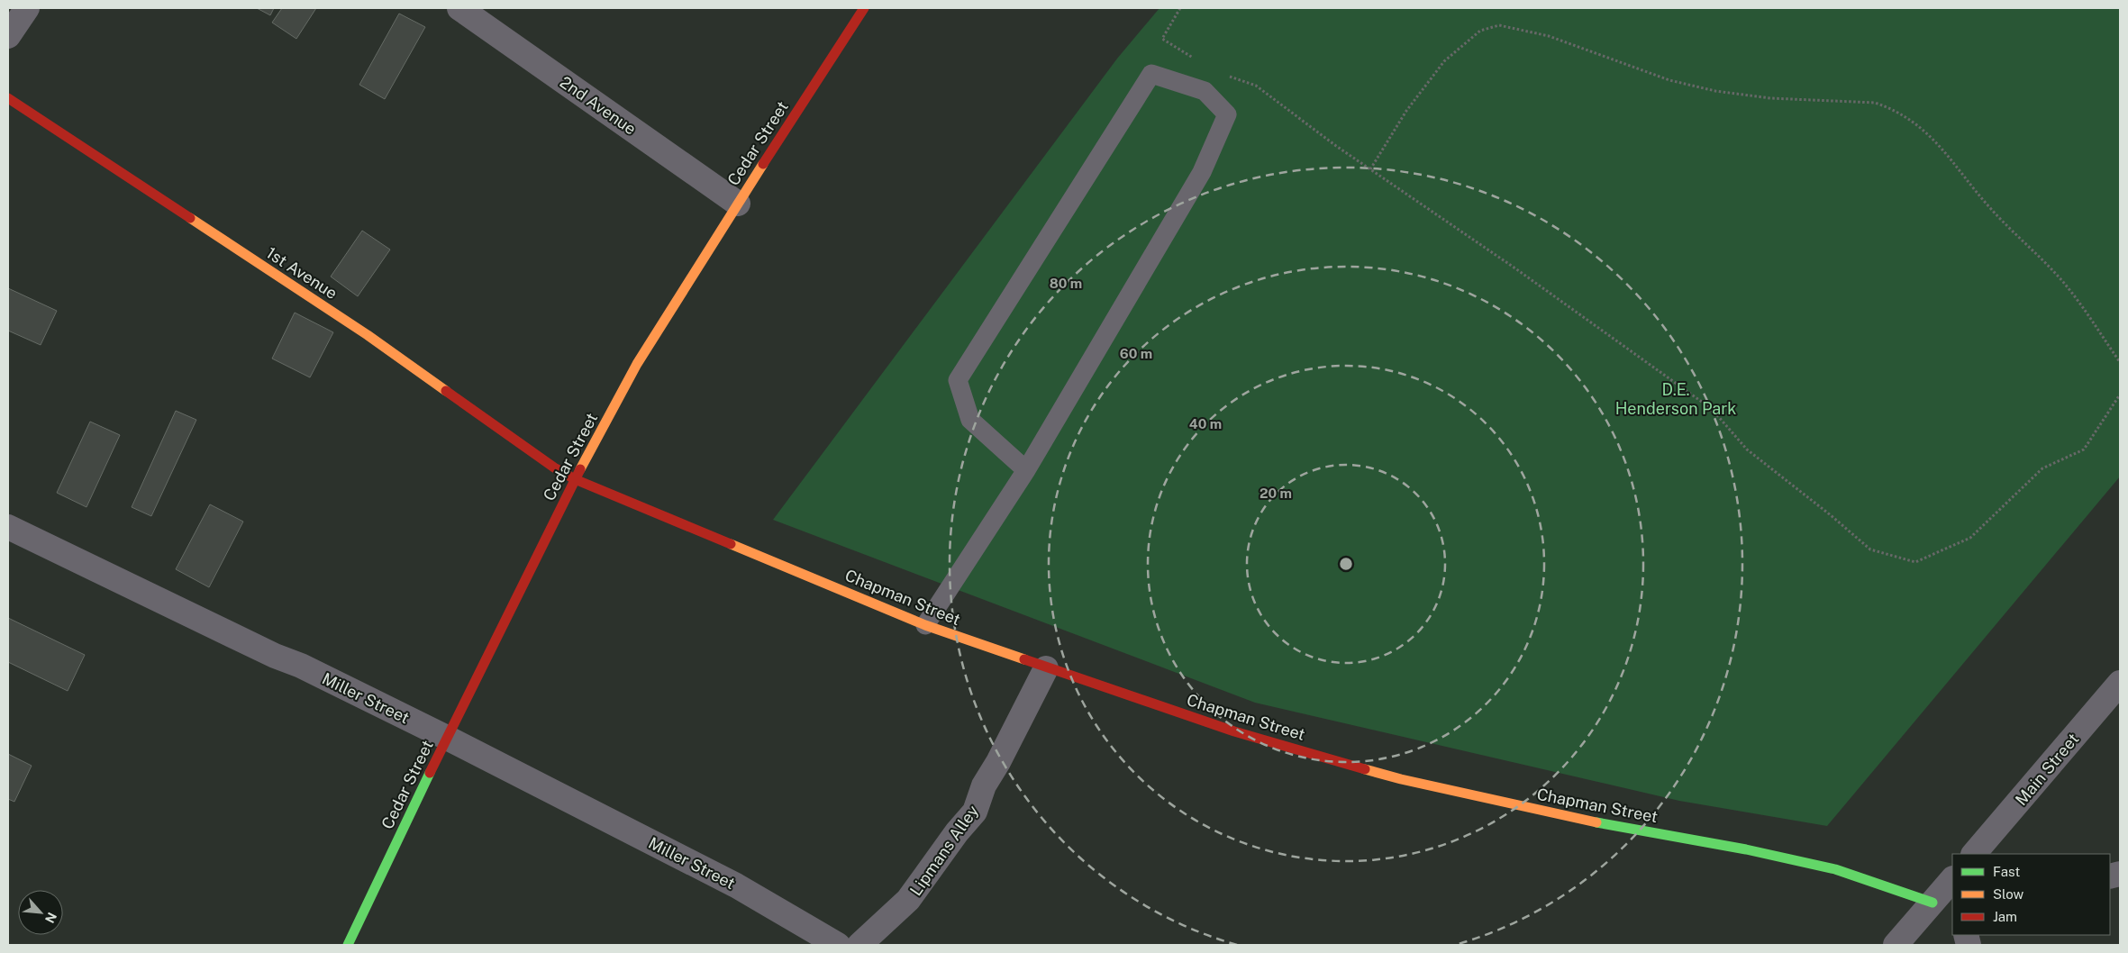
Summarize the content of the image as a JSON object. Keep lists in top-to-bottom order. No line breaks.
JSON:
{"streets":{"street":["2nd Avenue","Cedar Street","1st Avenue","Chapman Street","Miller Street","Main Street","Lipmans Alley"]},"crossings":[["2nd Avenue","Cedar Street"],["Cedar Street","1st Avenue"],["Cedar Street","Chapman Street"],["Cedar Street","Miller Street"],["1st Avenue","Chapman Street"],["Chapman Street","Lipmans Alley"]],"parks":["D.E. Henderson Park"],"legend":["Fast","Slow","Jam"],"north":"bottom right","rings":["80 m","60 m","40 m","20 m"]}
